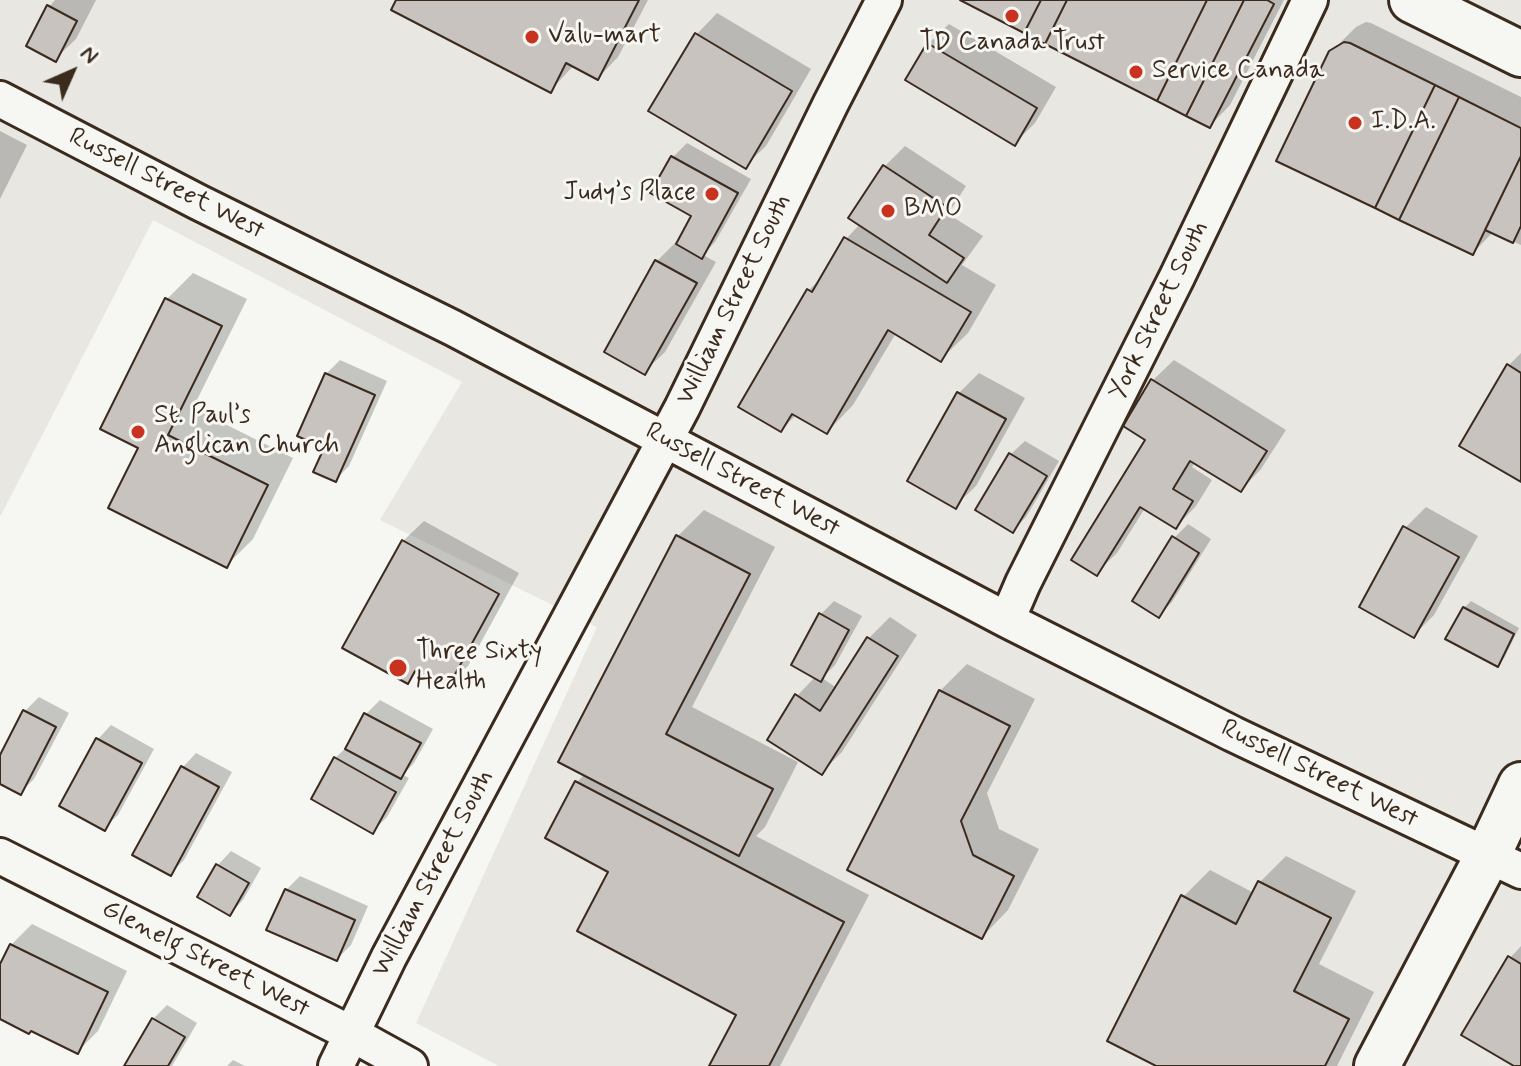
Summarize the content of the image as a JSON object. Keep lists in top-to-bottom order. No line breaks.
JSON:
{"streets":{"street":["Russell Street West","William Street South","York Street South","Glenelg Street West"]},"crossings":[["Russell Street West","William Street South"],["Russell Street West","York Street South"],["William Street South","Glenelg Street West"]],"places":["TD Canada Trust","Valu-mart","Service Canada","I.D.A.","Judy’s Place","BMO","St. Paul’s Anglican Church","Three Sixty Health"],"north":"top right"}
